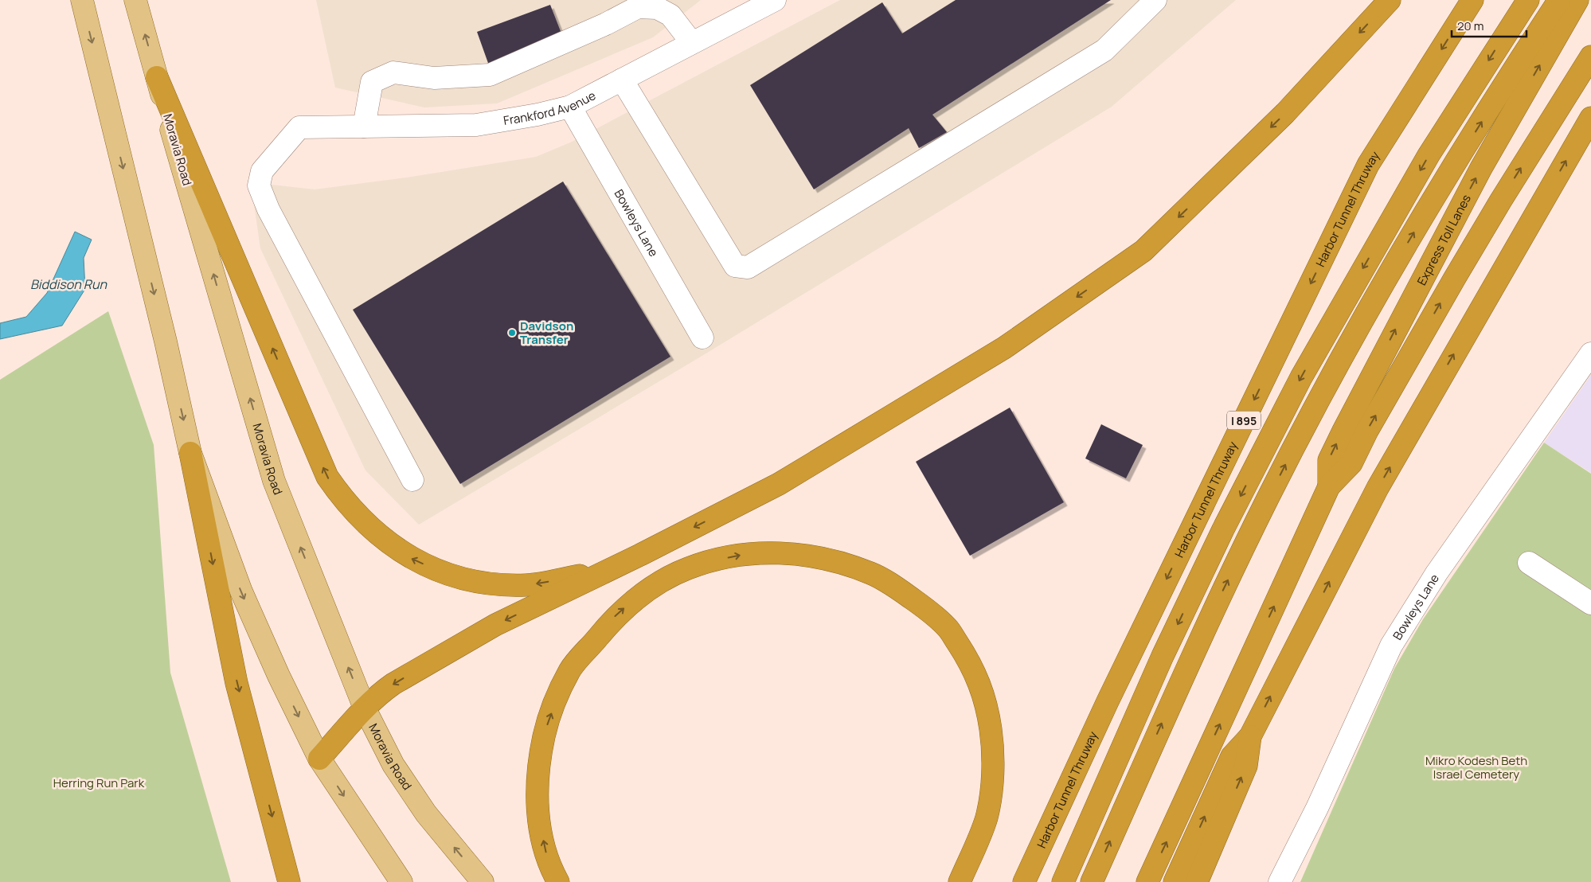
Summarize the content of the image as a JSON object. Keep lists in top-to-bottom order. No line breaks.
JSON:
{"streets":{"highway":["Harbor Tunnel Thruway","Express Toll Lanes","I 895"],"main road":["Moravia Road"],"street":["Frankford Avenue","Bowleys Lane"]},"crossings":[["Frankford Avenue","Bowleys Lane"]],"water":["Biddison Run"],"parks":["Mikro Kodesh Beth Israel Cemetery","Herring Run Park"],"places":["Davidson Transfer"],"scale_bar":"20 m"}
